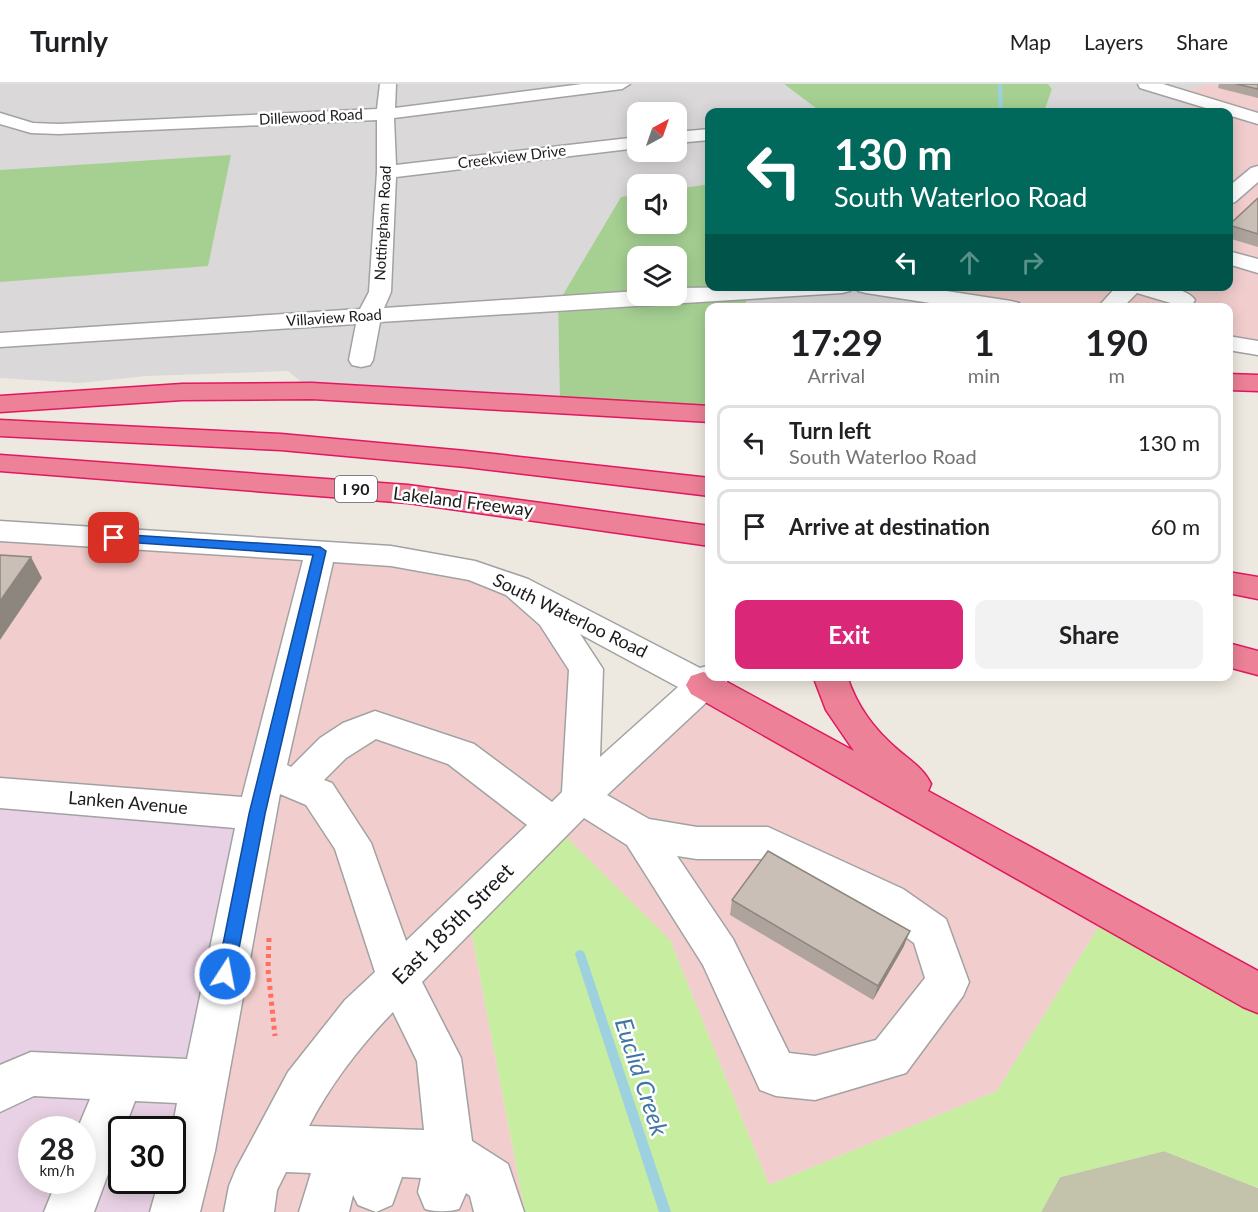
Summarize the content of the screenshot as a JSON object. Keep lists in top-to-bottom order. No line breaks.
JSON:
{"streets":{"highway":["I 90","Lakeland Freeway"],"street":["Dillewood Road","Creekview Drive","Nottingham Road","Villaview Road","South Waterloo Road","Lanken Avenue","East 185th Street"]},"crossings":[["Dillewood Road","Nottingham Road"],["Creekview Drive","Nottingham Road"],["Nottingham Road","Villaview Road"]],"water":["Euclid Creek"],"north":"top right","page":{"header":"Turnly","nav":["Map","Layers","Share"],"turn":["130 m","South Waterloo Road"],"eta":["17:29","Arrival","1","min","190","m"],"list":[{"name":"Turn left","note":"South Waterloo Road","value":"130 m"},{"name":"Arrive at destination","value":"60 m"}],"buttons":["Exit","Share"],"speed":"28 km/h","limit":"30"}}
